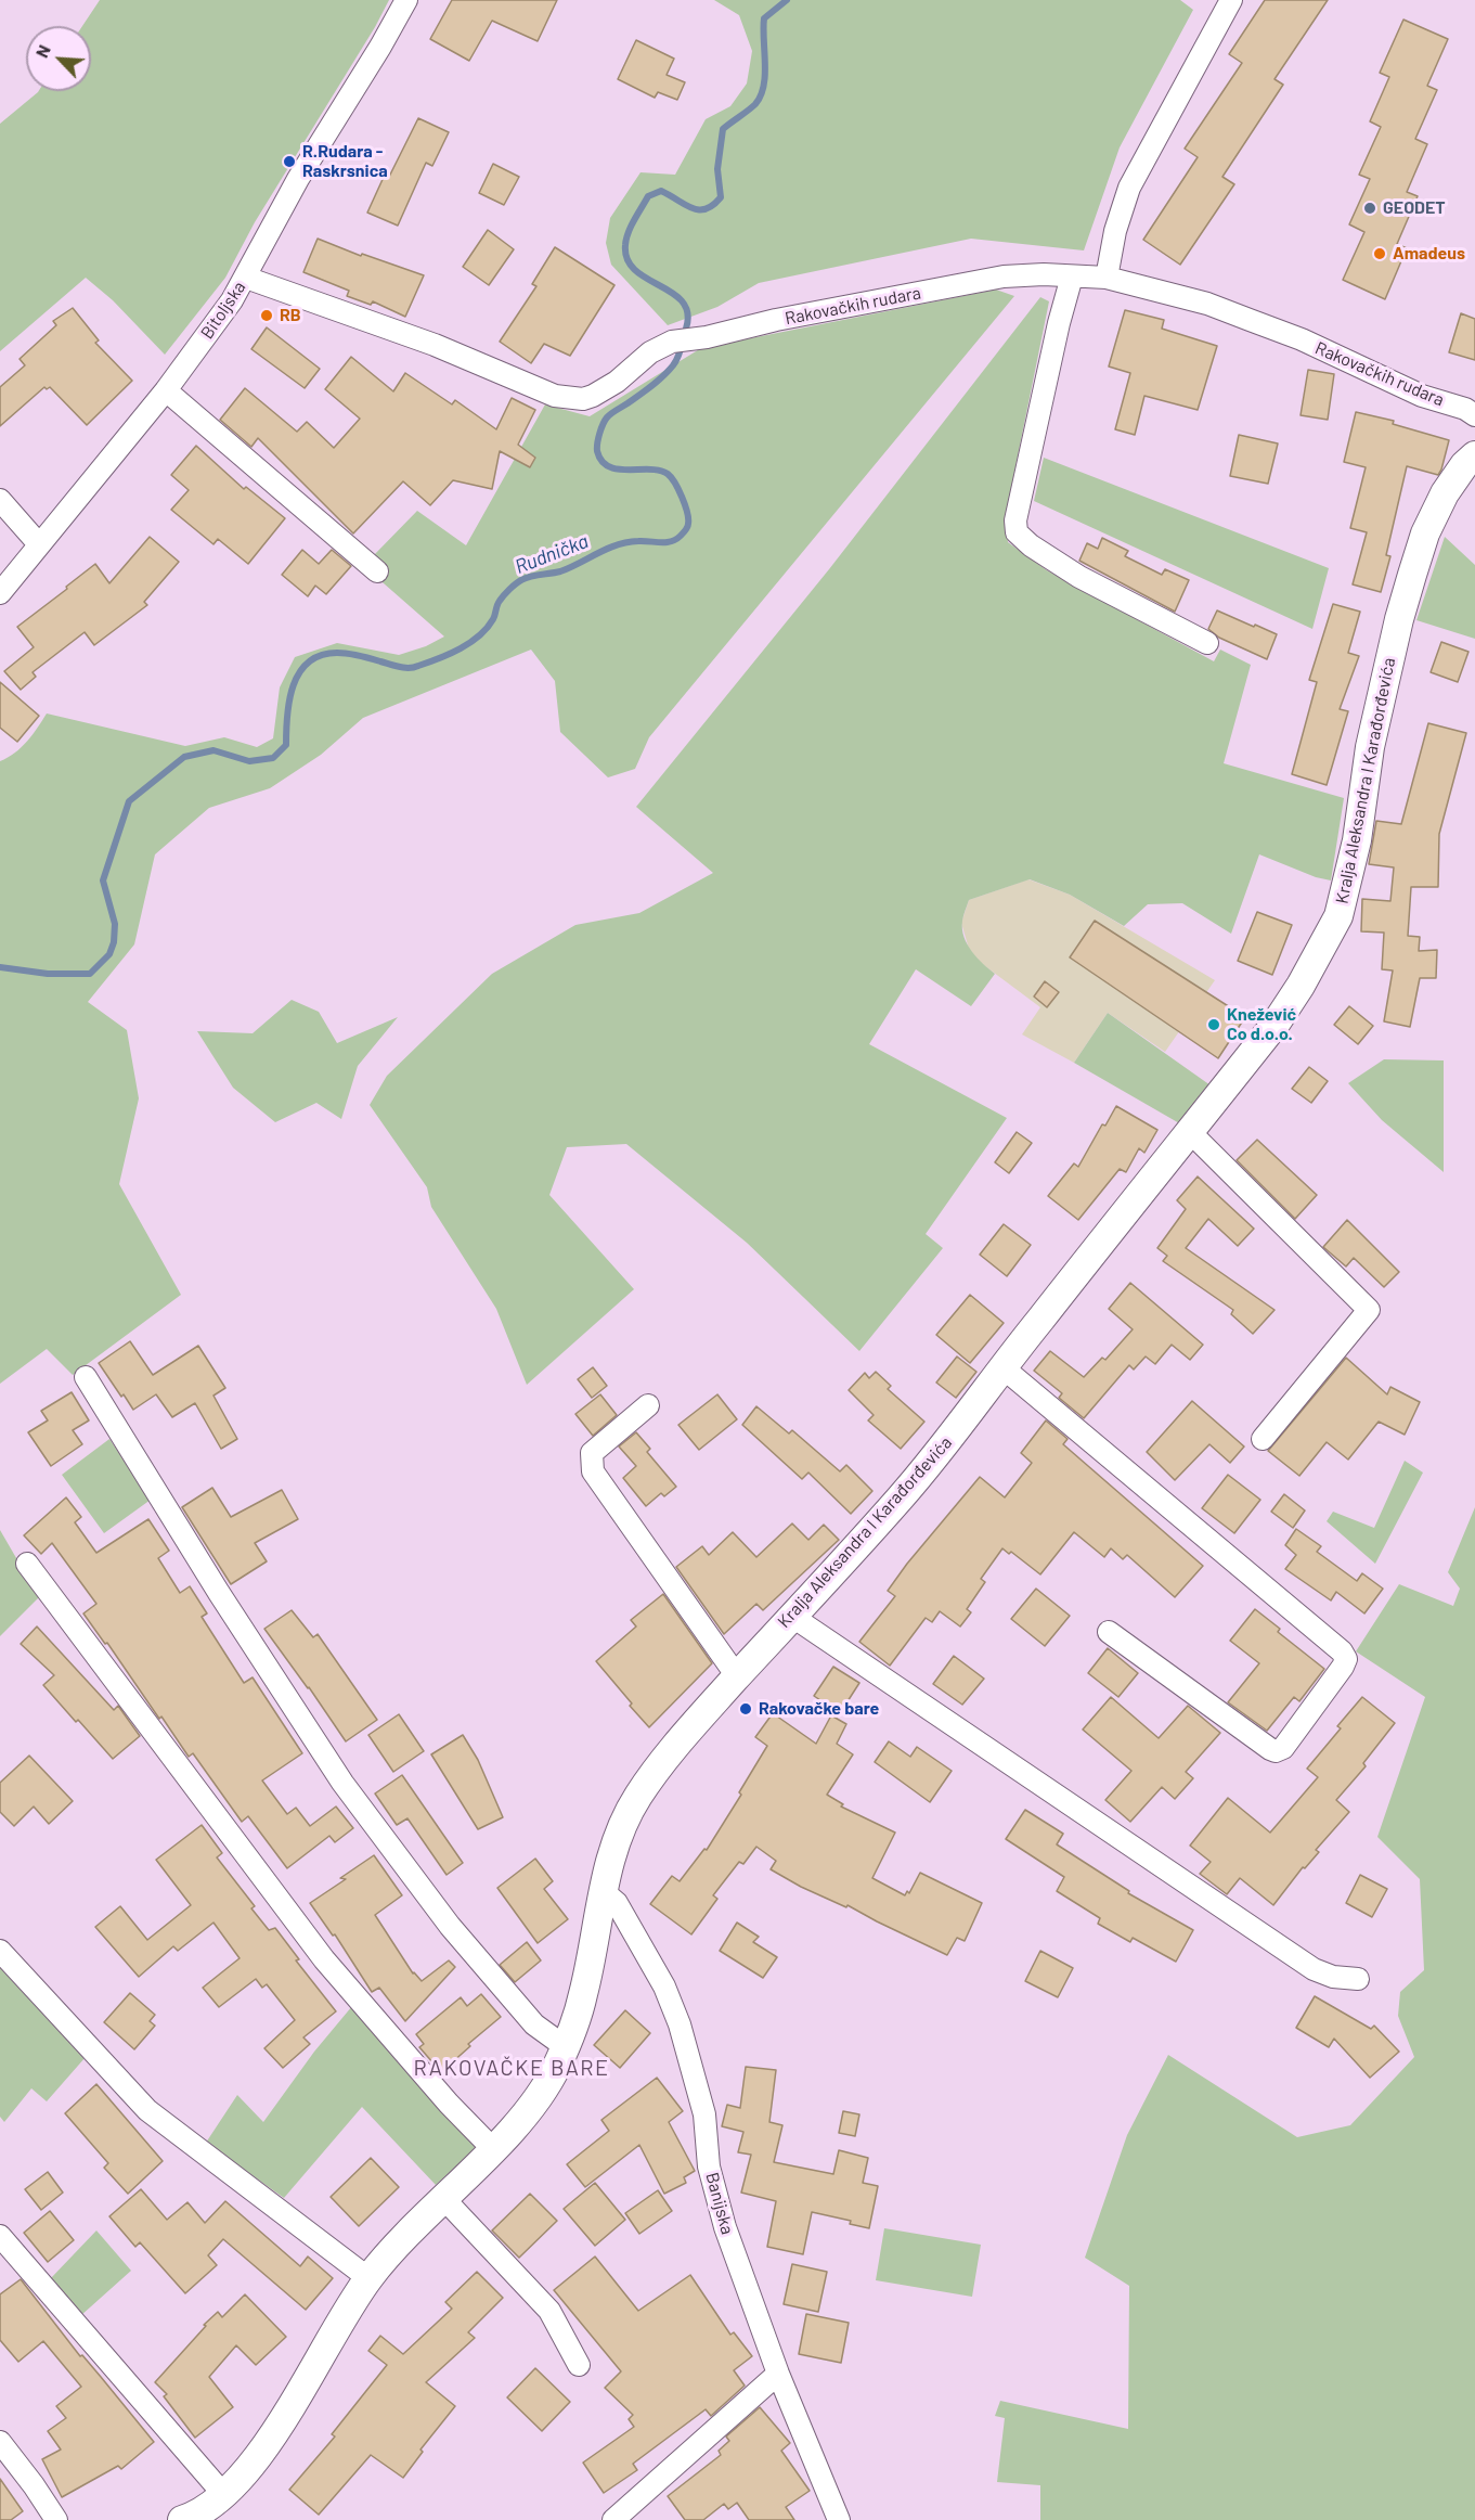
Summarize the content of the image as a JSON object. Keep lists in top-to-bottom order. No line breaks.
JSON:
{"streets":{"street":["Rakovačkih rudara","Bitoljska","Kralja Aleksandra I Karađorđevića","Banijska"]},"crossings":[["Rakovačkih rudara","Bitoljska"],["Kralja Aleksandra I Karađorđevića","Banijska"]],"districts":["RAKOVAČKE BARE"],"water":["Rudnička"],"places":["R.Rudara - Raskrsnica","GEODET","Amadeus","RB","Knežević Co d.o.o.","Rakovačke bare"],"north":"top left"}
